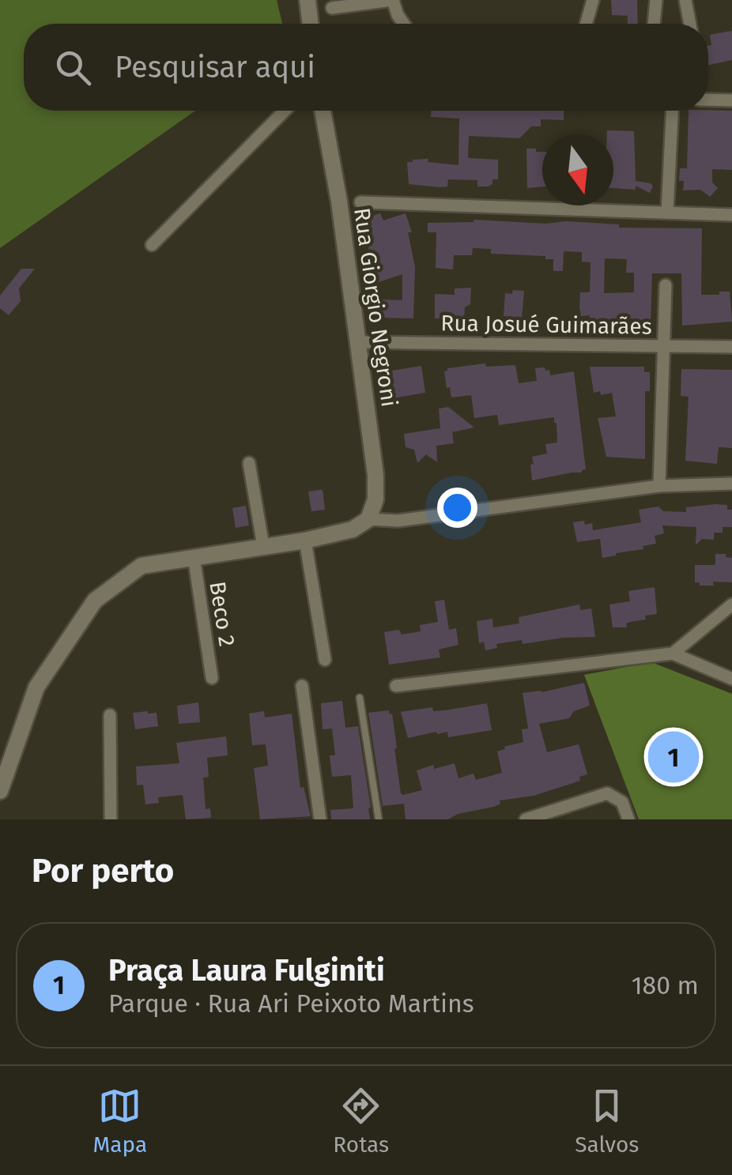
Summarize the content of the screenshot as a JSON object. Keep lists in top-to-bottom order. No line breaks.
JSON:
{"streets":{"street":["Rua Giorgio Negroni","Rua Josué Guimarães","Beco 2"]},"crossings":[["Rua Giorgio Negroni","Rua Josué Guimarães"]],"north":"bottom","page":{"search":"Pesquisar aqui","pins":"1","heading":"Por perto","list":[{"mark":"1","name":"Praça Laura Fulginiti","note":"Parque · Rua Ari Peixoto Martins","value":"180 m"}],"nav":["Mapa","Rotas","Salvos"]}}
